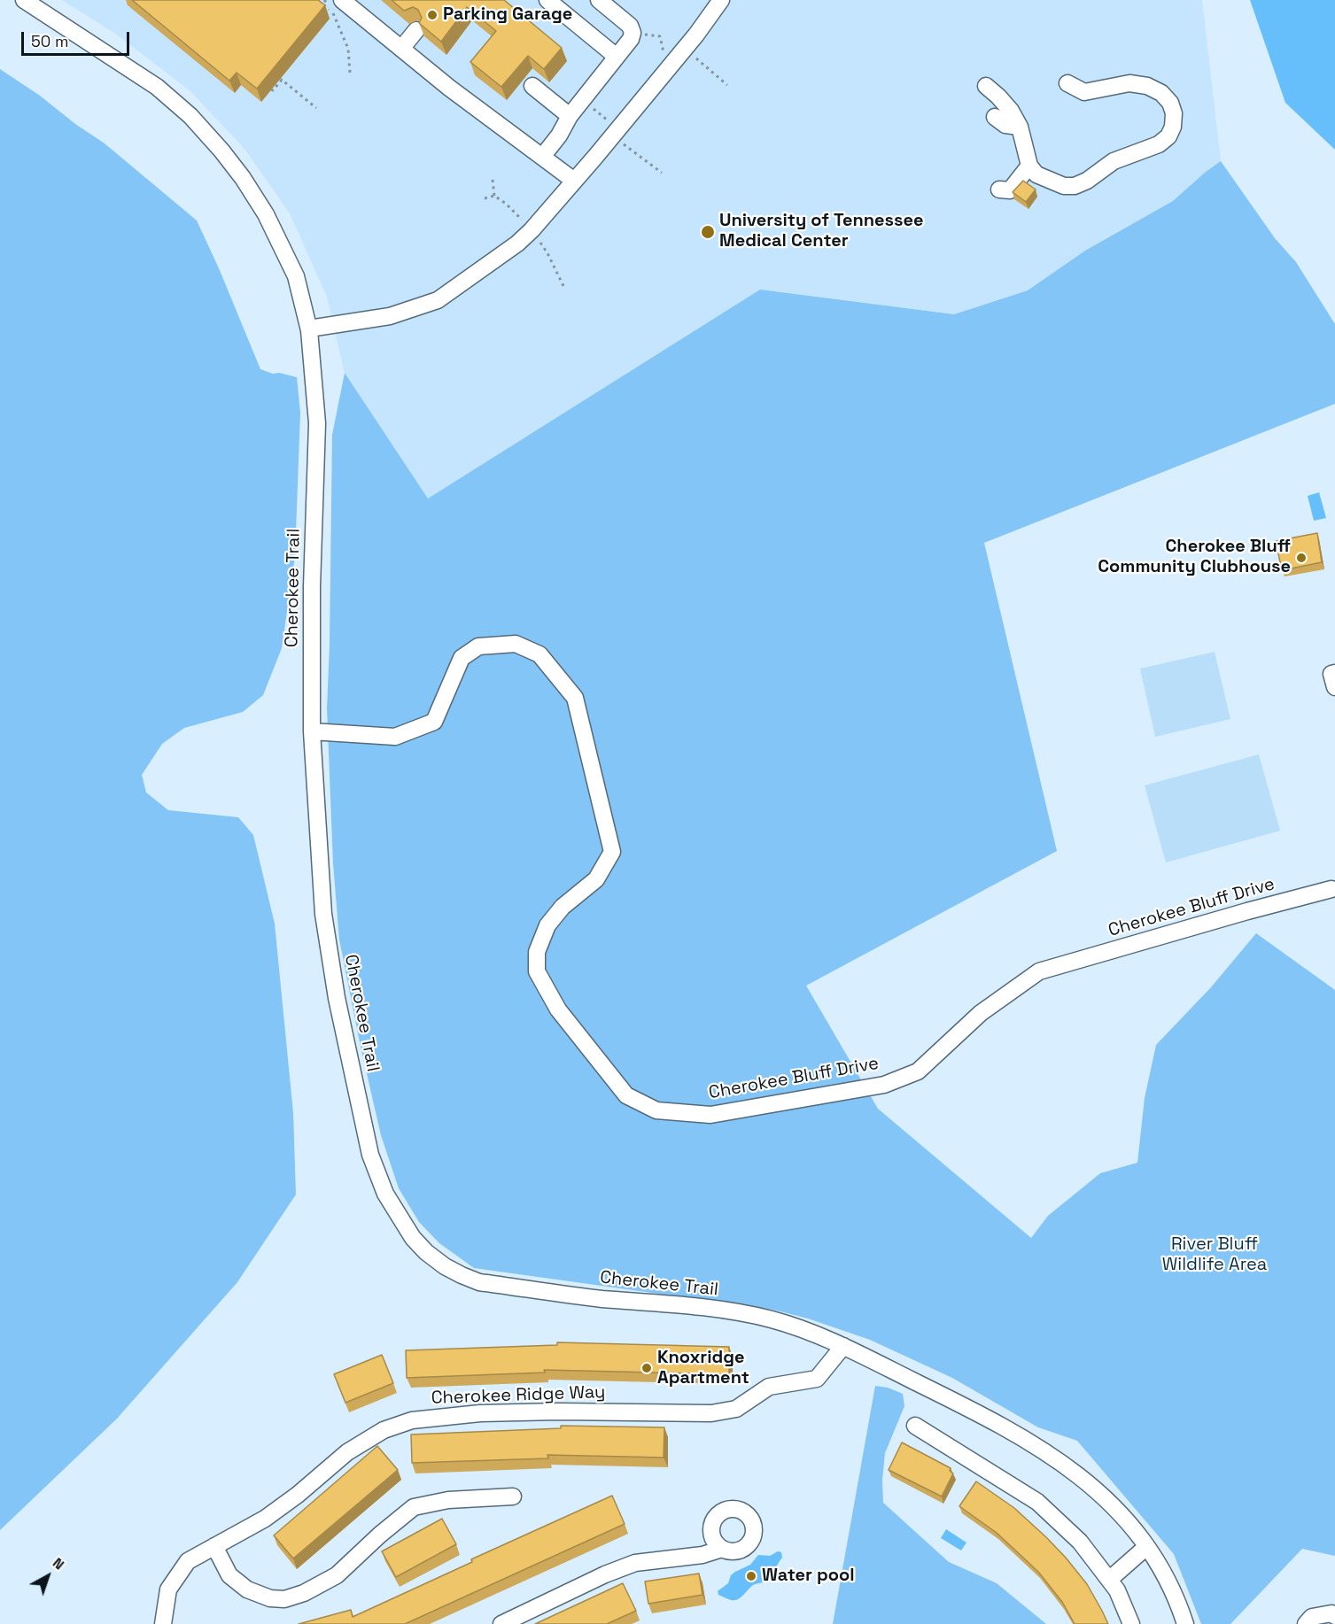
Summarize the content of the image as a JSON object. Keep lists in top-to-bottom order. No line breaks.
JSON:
{"streets":{"street":["Cherokee Trail","Cherokee Bluff Drive","Cherokee Ridge Way"]},"crossings":[["Cherokee Trail","Cherokee Bluff Drive"],["Cherokee Trail","Cherokee Ridge Way"]],"parks":["River Bluff Wildlife Area"],"places":["Parking Garage","University of Tennessee Medical Center","Cherokee Bluff Community Clubhouse","Knoxridge Apartment","Water pool"],"scale_bar":"50 m","north":"top right"}
